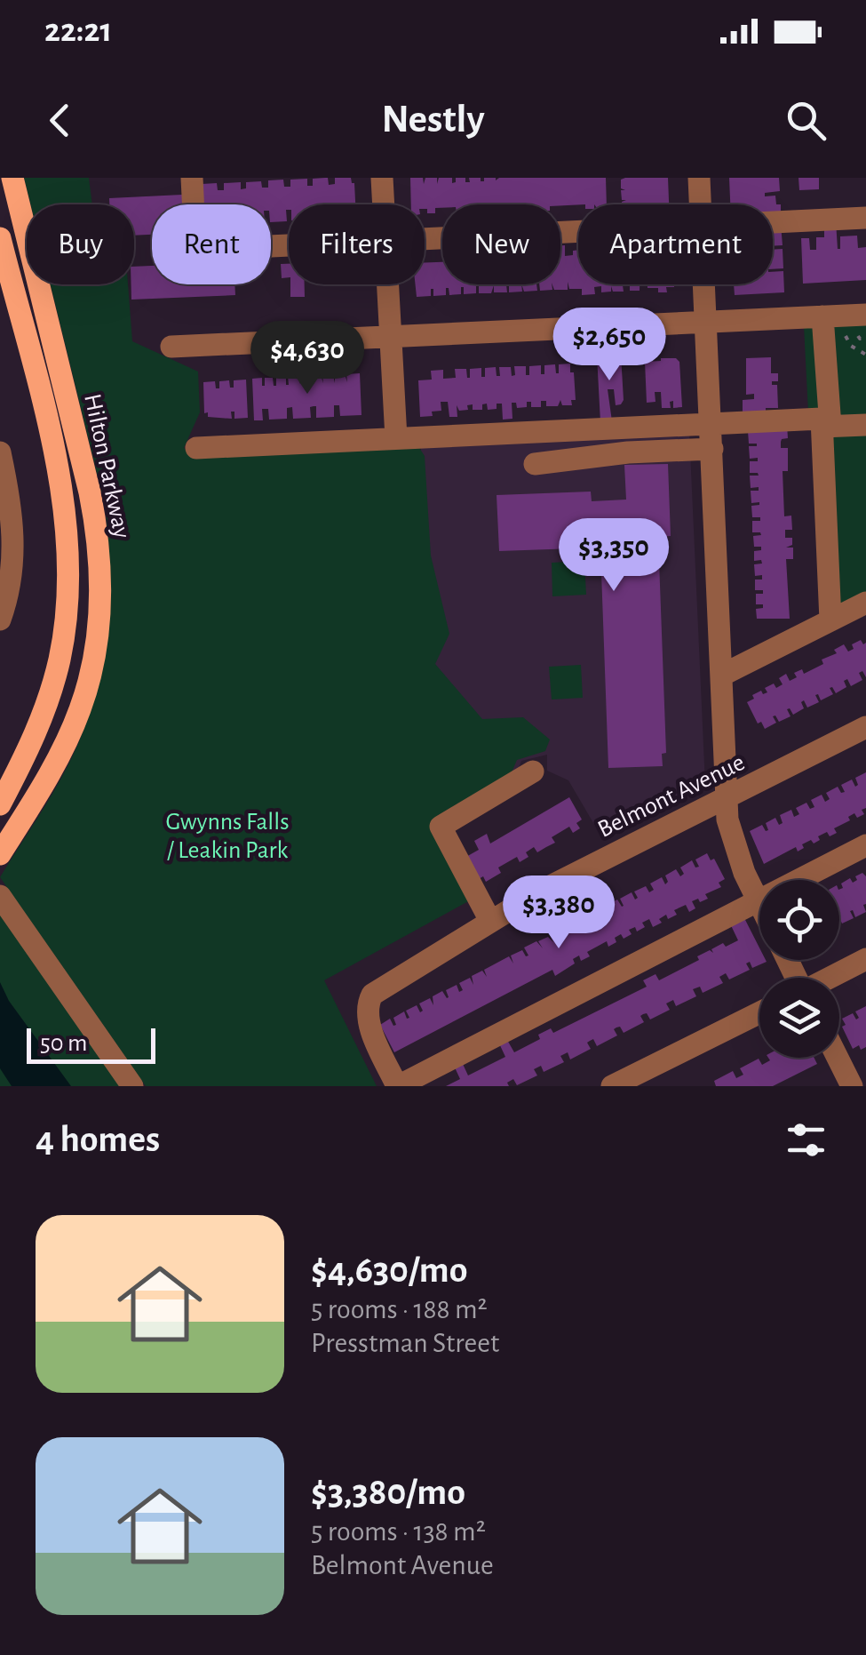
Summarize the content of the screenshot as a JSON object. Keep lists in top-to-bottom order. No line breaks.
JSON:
{"streets":{"main road":["Hilton Parkway"],"street":["Belmont Avenue"]},"parks":["Gwynns Falls / Leakin Park"],"scale_bar":"50 m","page":{"status":"22:21","header":"Nestly","chip":["Buy","Rent","Filters","New","Apartment"],"price":["$2,650","$4,630","$3,350","$3,380"],"scale":"50 m","heading":"4 homes","list":[{"name":"$4,630/mo","note":"5 rooms · 188 m² · Presstman Street"},{"name":"$3,380/mo","note":"5 rooms · 138 m² · Belmont Avenue"}]}}
